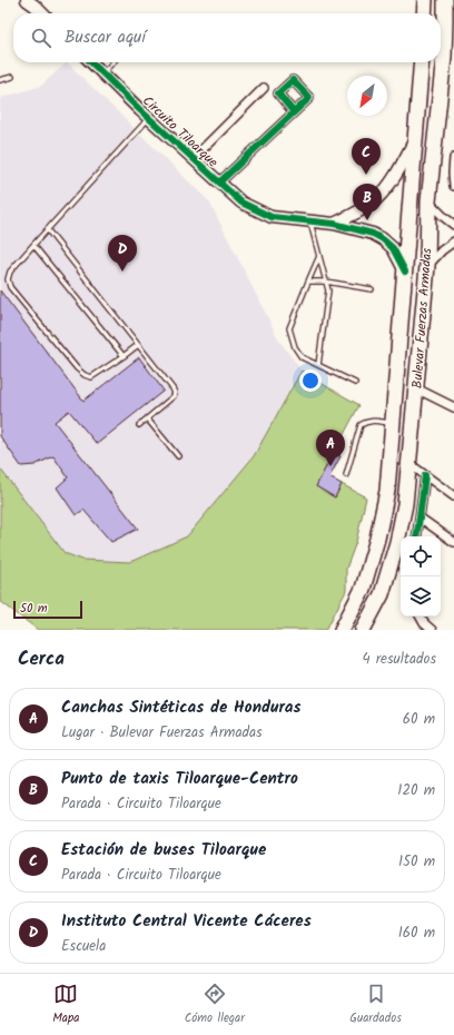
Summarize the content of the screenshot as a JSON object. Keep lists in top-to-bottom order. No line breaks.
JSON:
{"streets":{"highway":["Bulevar Fuerzas Armadas"],"street":["Circuito Tiloarque"]},"crossings":[["Circuito Tiloarque","Bulevar Fuerzas Armadas"]],"scale_bar":"50 m","north":"bottom left","page":{"search":"Buscar aquí","pins":["C","B","D","A"],"scale":"50 m","heading":["Cerca","4 resultados"],"list":[{"mark":"A","name":"Canchas Sintéticas de Honduras","note":"Lugar · Bulevar Fuerzas Armadas","value":"60 m"},{"mark":"B","name":"Punto de taxis Tiloarque-Centro","note":"Parada · Circuito Tiloarque","value":"120 m"},{"mark":"C","name":"Estación de buses Tiloarque","note":"Parada · Circuito Tiloarque","value":"150 m"},{"mark":"D","name":"Instituto Central Vicente Cáceres","note":"Escuela","value":"160 m"}],"nav":["Mapa","Cómo llegar","Guardados"]}}
